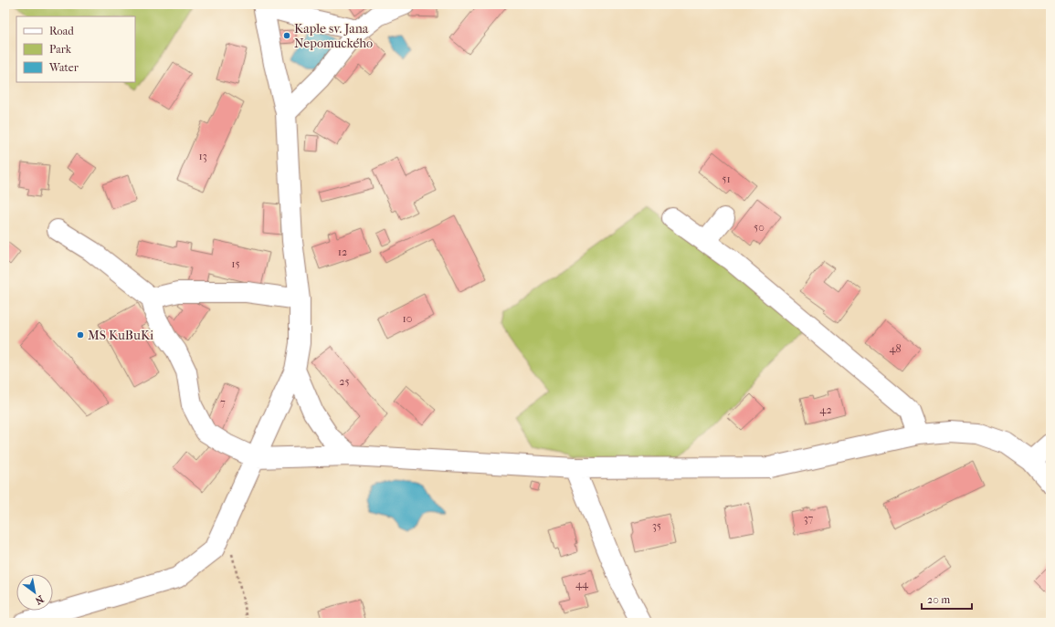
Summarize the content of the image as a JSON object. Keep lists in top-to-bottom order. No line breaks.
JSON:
{"places":["Kaple sv. Jana Nepomuckého","MS KuBuKi"],"house_numbers":["13","51","50","12","15","10","48","25","7","42","37","35","44"],"legend":["Road","Park","Water"],"scale_bar":"20 m","north":"bottom right"}
